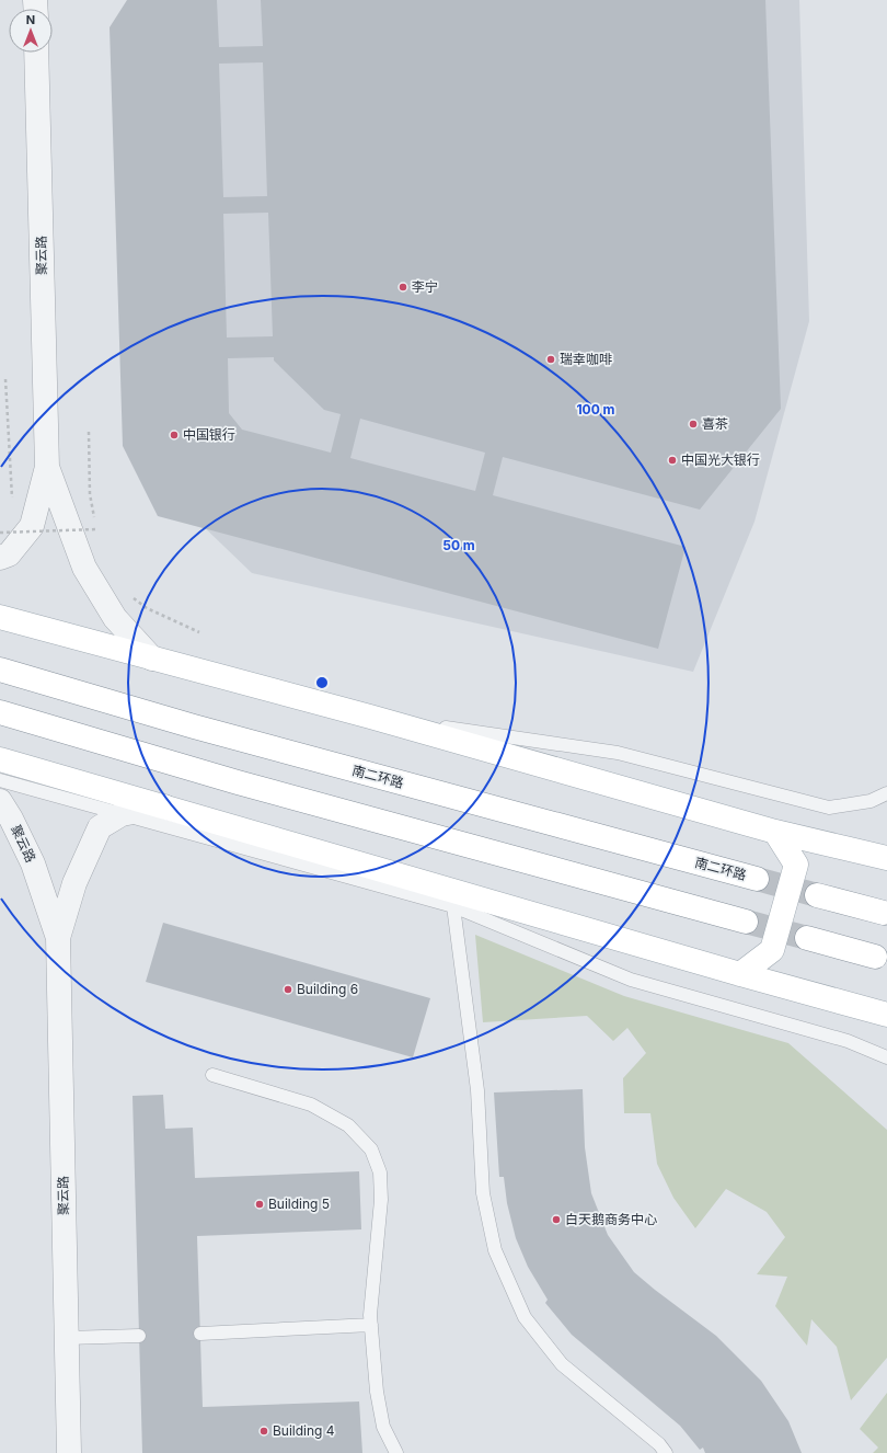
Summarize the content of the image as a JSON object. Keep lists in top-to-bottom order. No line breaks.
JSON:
{"streets":{"main road":["南二环路"],"street":["聚云路"]},"places":["李宁","瑞幸咖啡","喜茶","中国银行","中国光大银行","Building 6","Building 5","白天鹅商务中心","Building 4"],"north":"top","rings":["100 m","50 m"]}
